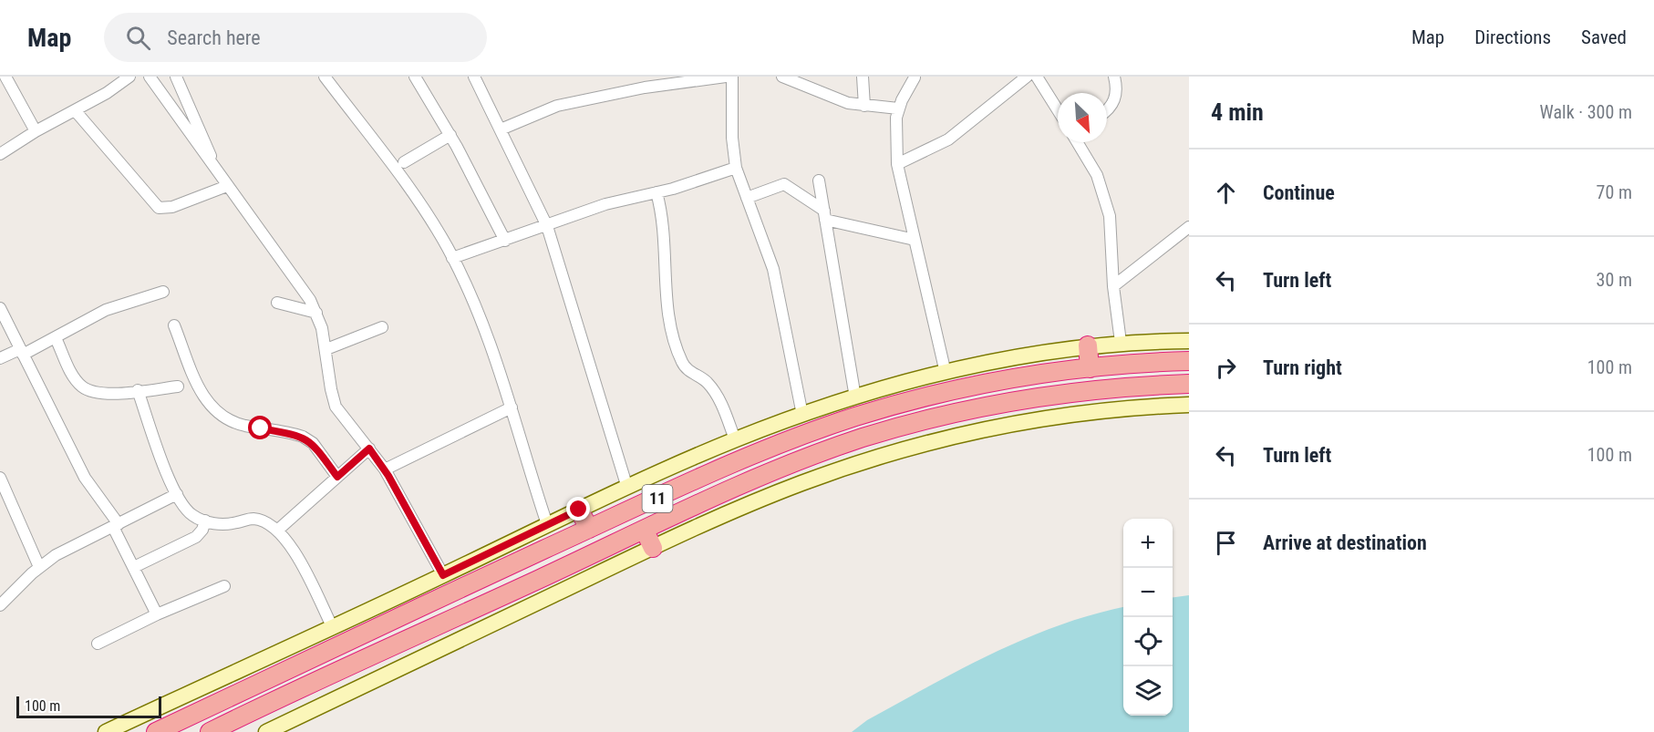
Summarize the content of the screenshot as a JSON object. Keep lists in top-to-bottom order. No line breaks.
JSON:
{"streets":{"highway":["11"]},"scale_bar":"100 m","north":"bottom right","page":{"header":"Map","search":"Search here","nav":["Map","Directions","Saved"],"heading":["4 min","Walk · 300 m"],"list":[["Continue","70 m"],["Turn left","30 m"],["Turn right","100 m"],["Turn left","100 m"],"Arrive at destination"],"map_buttons":["+","−"],"scale":"100 m"}}
